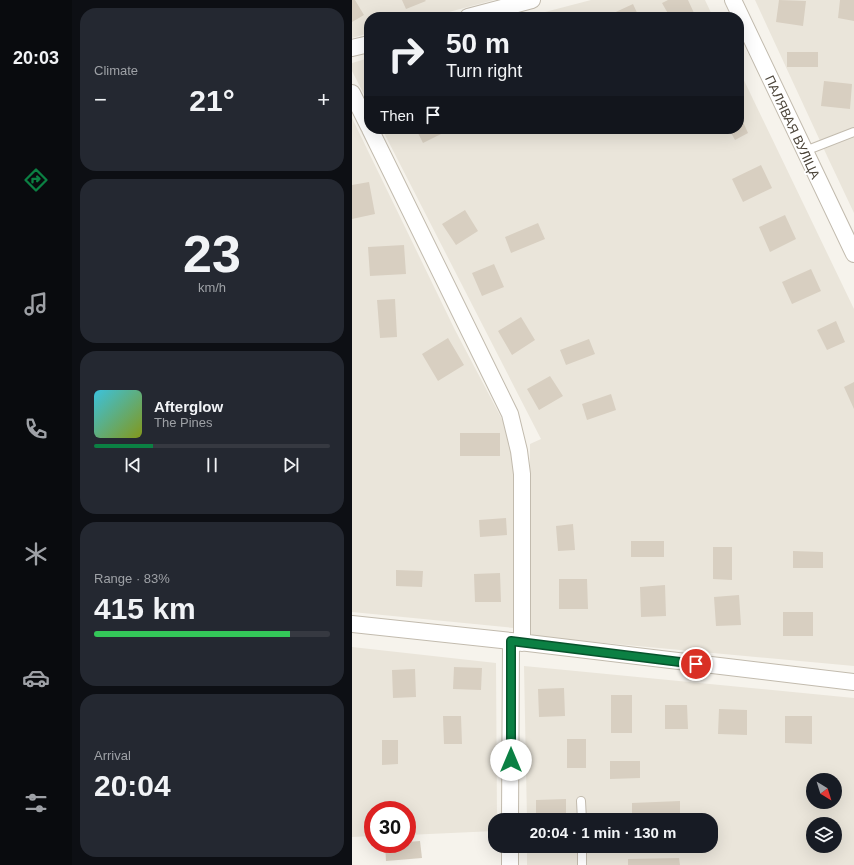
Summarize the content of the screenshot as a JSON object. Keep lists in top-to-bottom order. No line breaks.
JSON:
{"streets":{"street":["ПАЛЯВАЯ ВУЛІЦА"]},"north":"bottom right","page":{"tabs":"20:03","tile":["Climate",["23","km/h"],["Range · 83%","415 km"],["Arrival","20:04"]],"turn":["50 m","Turn right"],"heat":["−","21°","+"],"then":"Then","song":["Afterglow","The Pines"],"limit":"30","trip":"20:04 · 1 min · 130 m"}}
